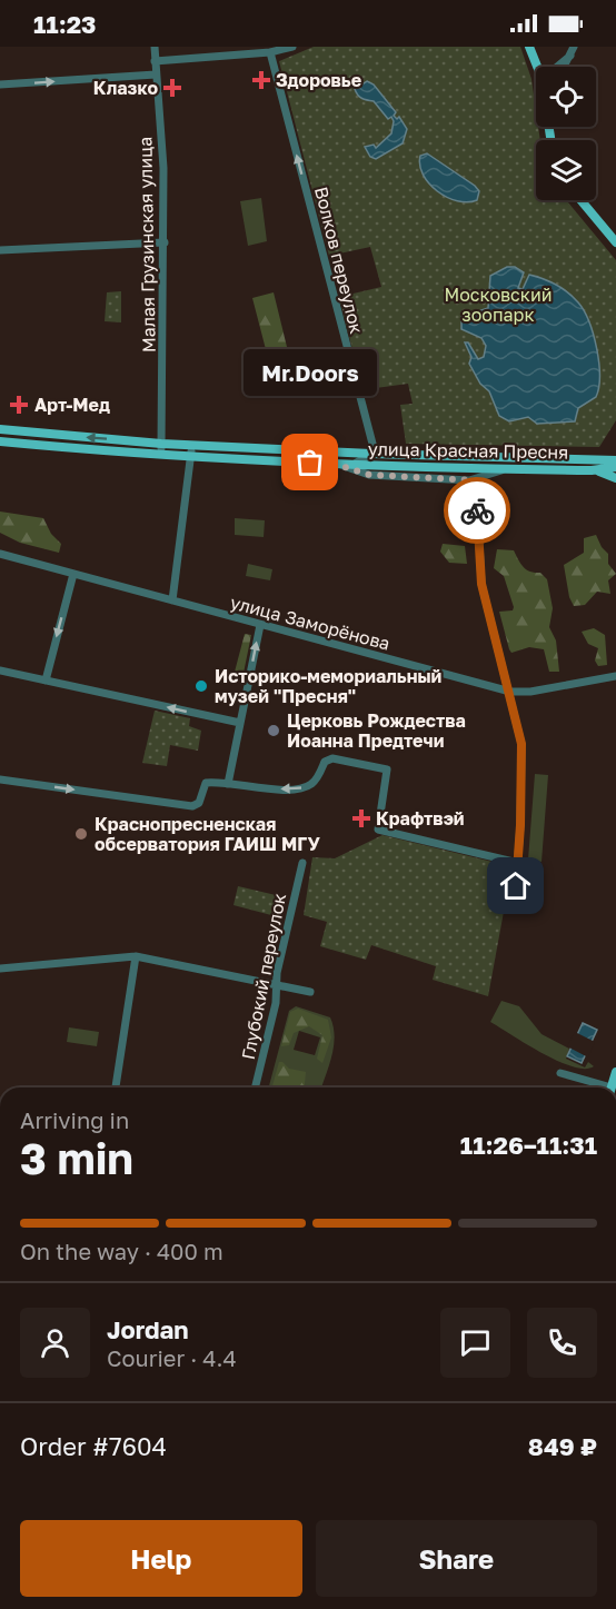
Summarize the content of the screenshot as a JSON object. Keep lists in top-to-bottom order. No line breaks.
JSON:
{"streets":{"main road":["улица Красная Пресня"],"street":["Малая Грузинская улица","Волков переулок","улица Заморёнова","Глубокий переулок"]},"crossings":[["Малая Грузинская улица","улица Красная Пресня"],["Волков переулок","улица Красная Пресня"]],"one_way":["Волков переулок"],"parks":["Московский зоопарк"],"places":{"health":["Здоровье","Клазко","Арт-Мед","Крафтвэй"],"other":["Mr.Doors","Историко-мемориальный музей \"Пресня\"","Церковь Рождества Иоанна Предтечи","Краснопресненская обсерватория ГАИШ МГУ"]},"page":{"status":"11:23","bubble":"Mr.Doors","heading":["3 min","Arriving in","11:26–11:31"],"panel":["Jordan","Courier · 4.4","Order #7604","849 ₽"],"bar":"On the way · 400 m","buttons":["Help","Share"]}}
